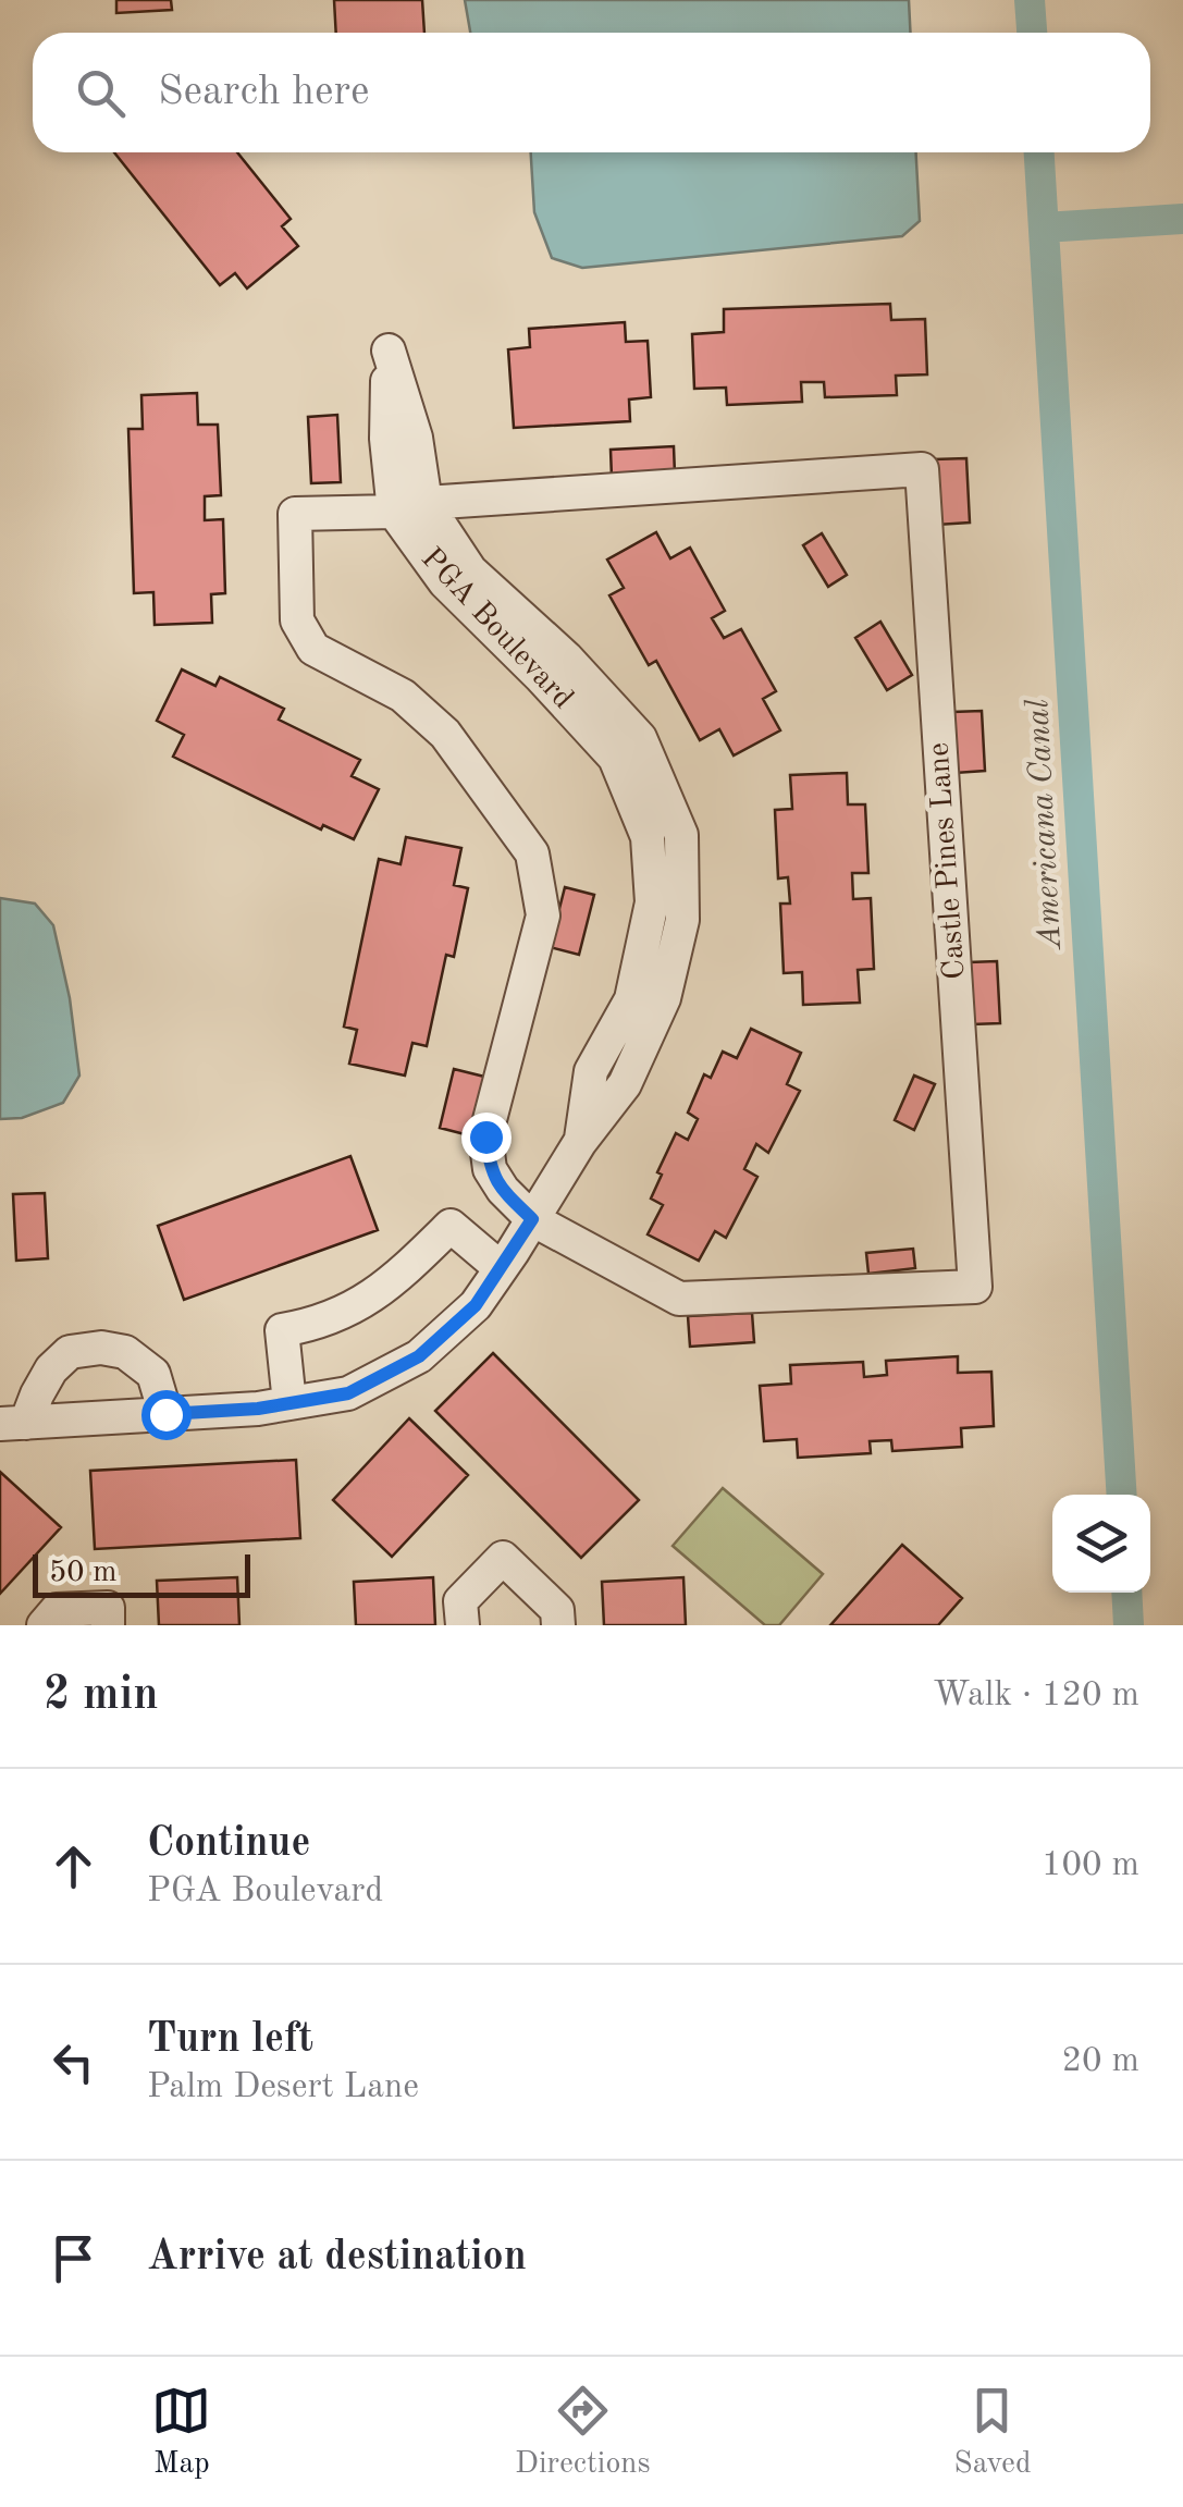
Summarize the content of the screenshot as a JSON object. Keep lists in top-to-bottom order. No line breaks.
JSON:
{"streets":{"street":["PGA Boulevard","Castle Pines Lane"]},"crossings":[["PGA Boulevard","Castle Pines Lane"]],"water":["Americana Canal"],"scale_bar":"50 m","page":{"search":"Search here","scale":"50 m","heading":["2 min","Walk · 120 m"],"list":[["Continue","PGA Boulevard","100 m"],["Turn left","Palm Desert Lane","20 m"],"Arrive at destination"],"nav":["Map","Directions","Saved"]}}
